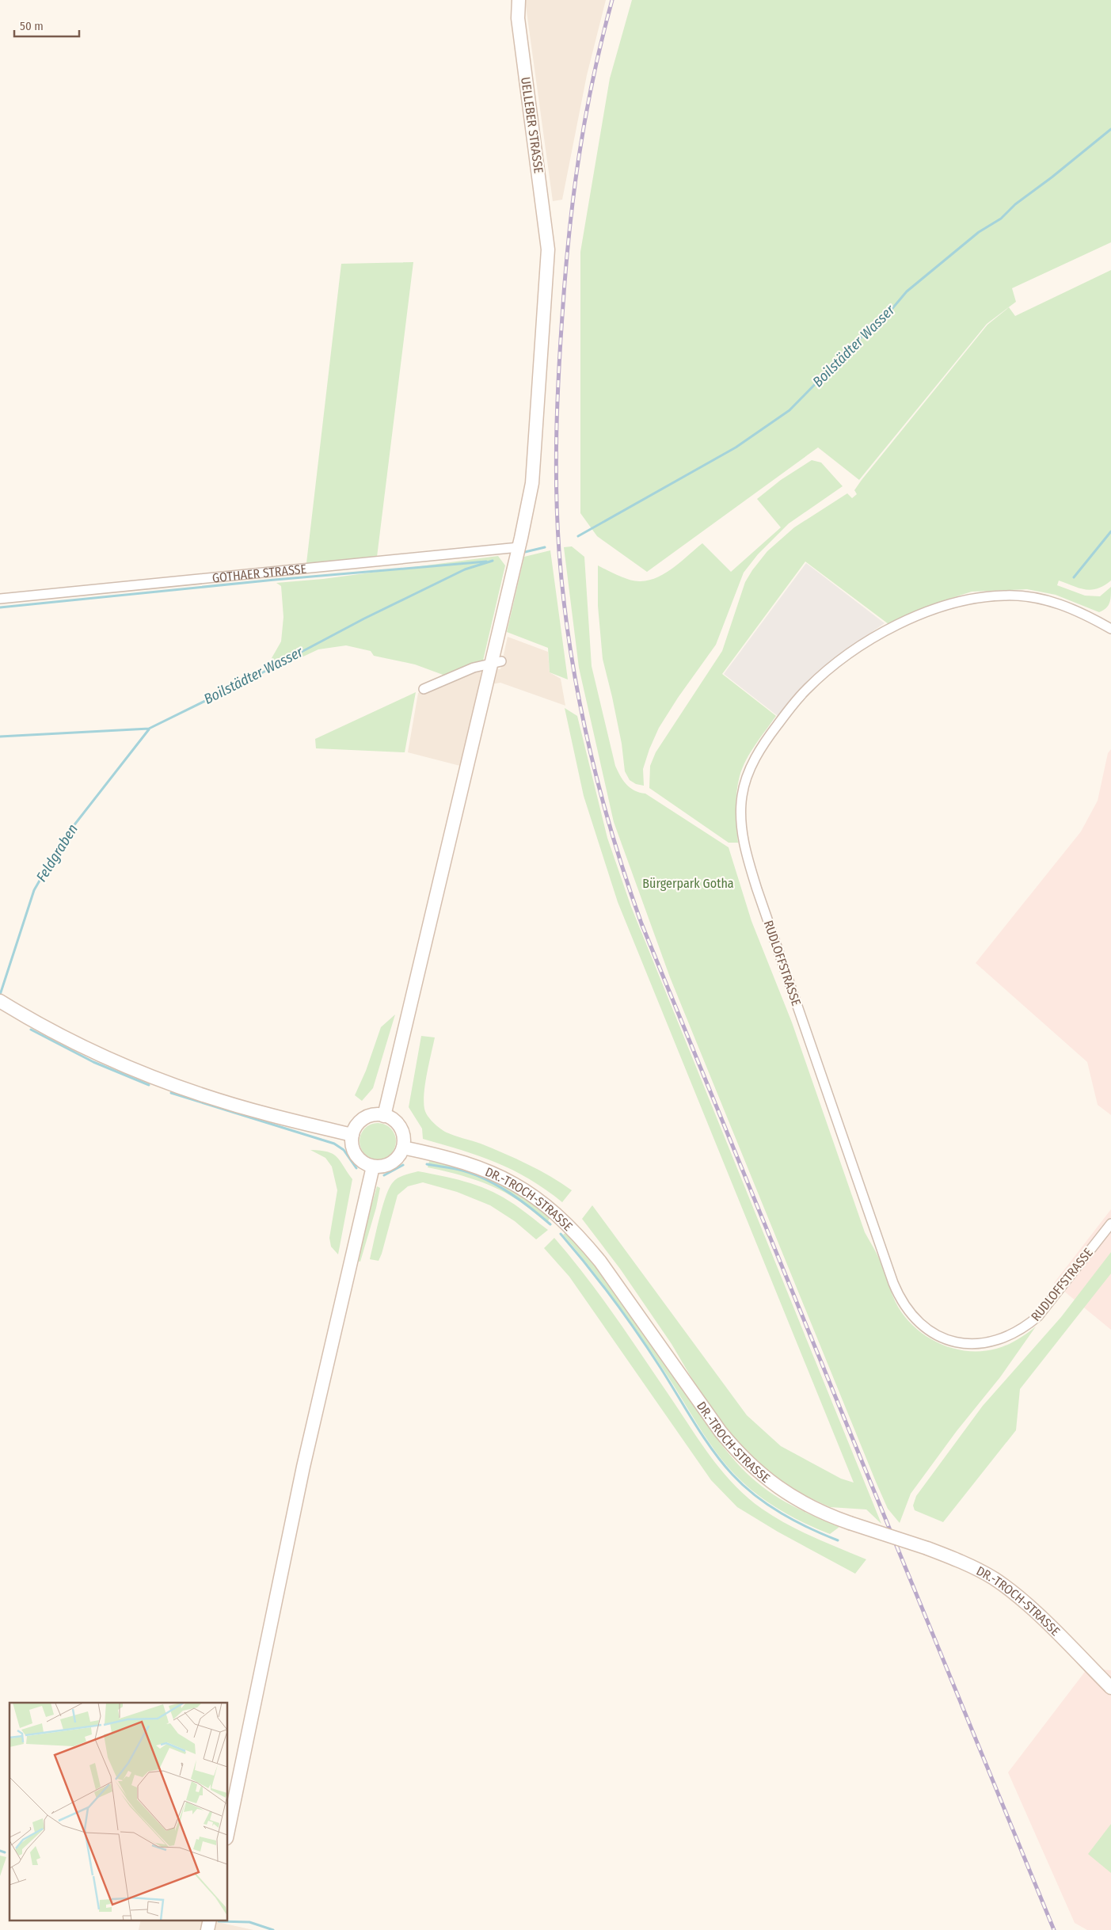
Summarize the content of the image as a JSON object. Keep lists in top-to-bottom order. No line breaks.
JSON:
{"streets":{"street":["UELLEBER STRASSE","GOTHAER STRASSE","RUDLOFFSTRASSE","DR.-TROCH-STRASSE"]},"crossings":[["UELLEBER STRASSE","GOTHAER STRASSE"],["UELLEBER STRASSE","DR.-TROCH-STRASSE"]],"water":["Boilstädter Wasser","Feldgraben"],"parks":["Bürgerpark Gotha"],"scale_bar":"50 m"}
